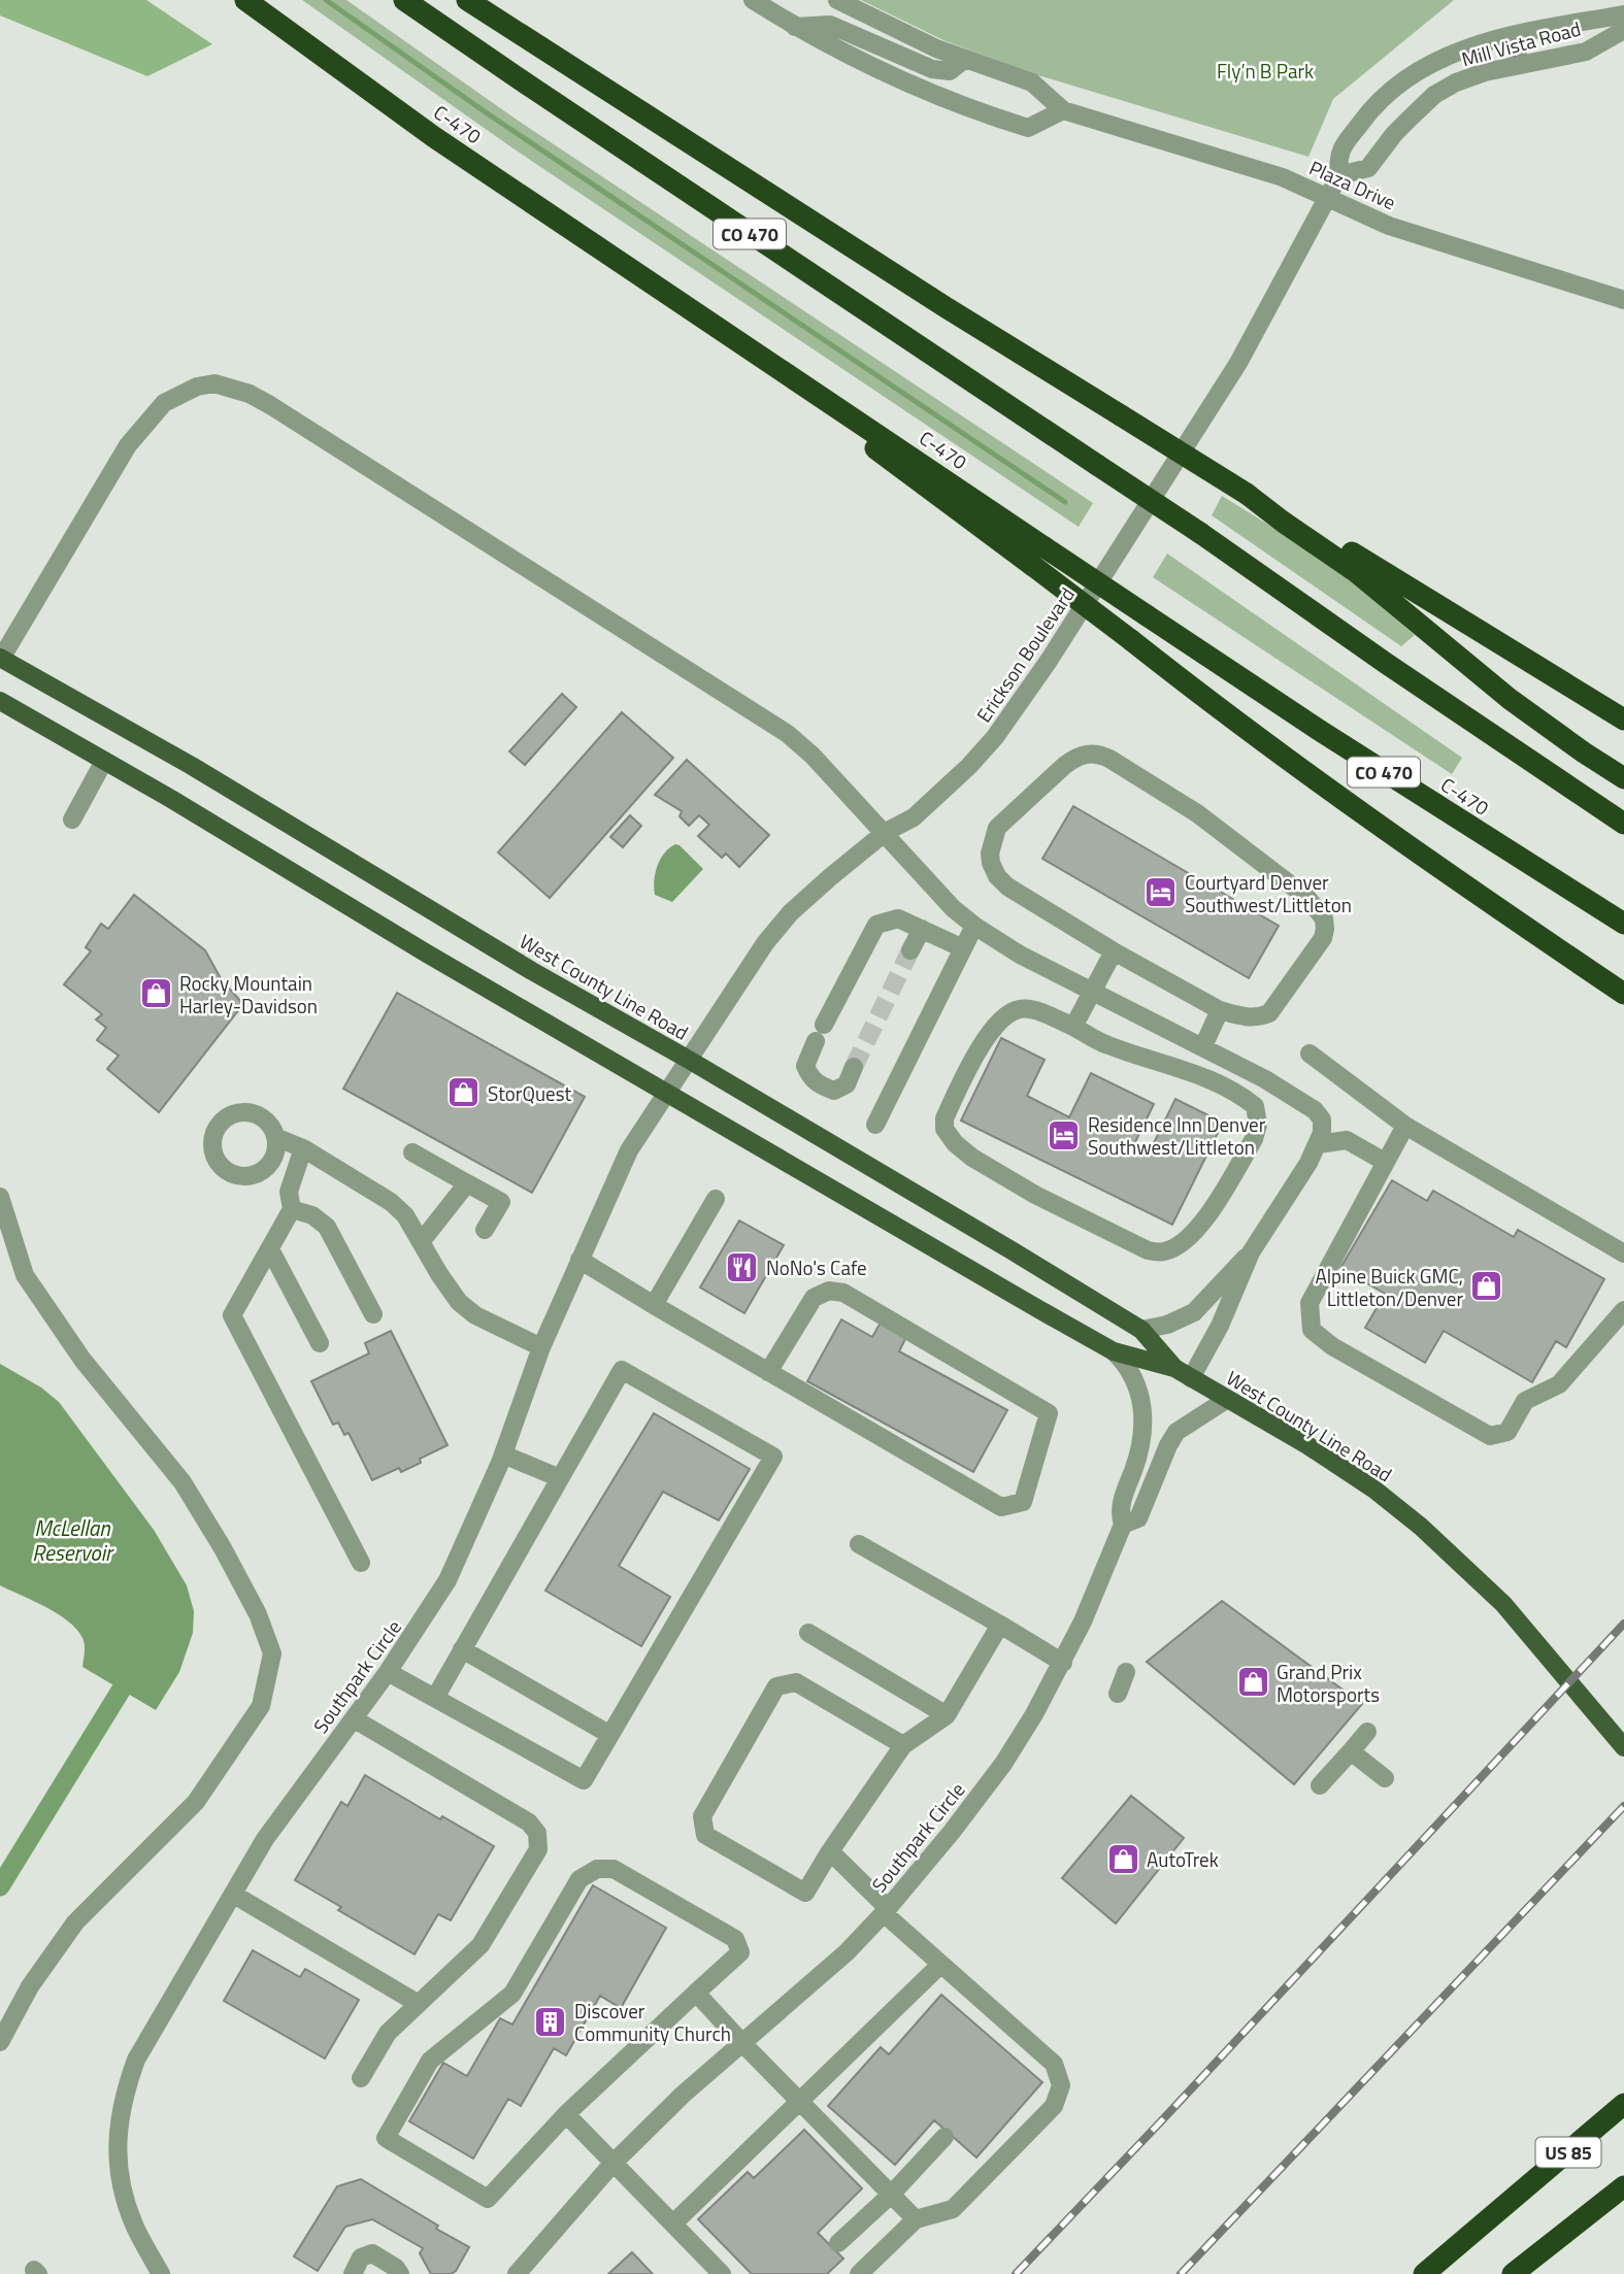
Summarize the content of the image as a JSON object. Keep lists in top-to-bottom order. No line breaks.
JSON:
{"streets":{"highway":["C-470","CO 470","US 85"],"main road":["West County Line Road"],"street":["Mill Vista Road","Plaza Drive","Erickson Boulevard","Southpark Circle"]},"crossings":[["Mill Vista Road","Erickson Boulevard"],["Plaza Drive","Erickson Boulevard"],["Erickson Boulevard","West County Line Road"],["Erickson Boulevard","Southpark Circle"],["West County Line Road","Southpark Circle"]],"water":["McLellan Reservoir"],"parks":["Fly’n B Park"],"places":{"hotel":["Courtyard Denver Southwest/Littleton","Residence Inn Denver Southwest/Littleton"],"shop":["Rocky Mountain Harley-Davidson","StorQuest","Alpine Buick GMC, Littleton/Denver","Grand Prix Motorsports","AutoTrek"],"restaurant":["NoNo's Cafe"],"building":["Discover Community Church"]}}
